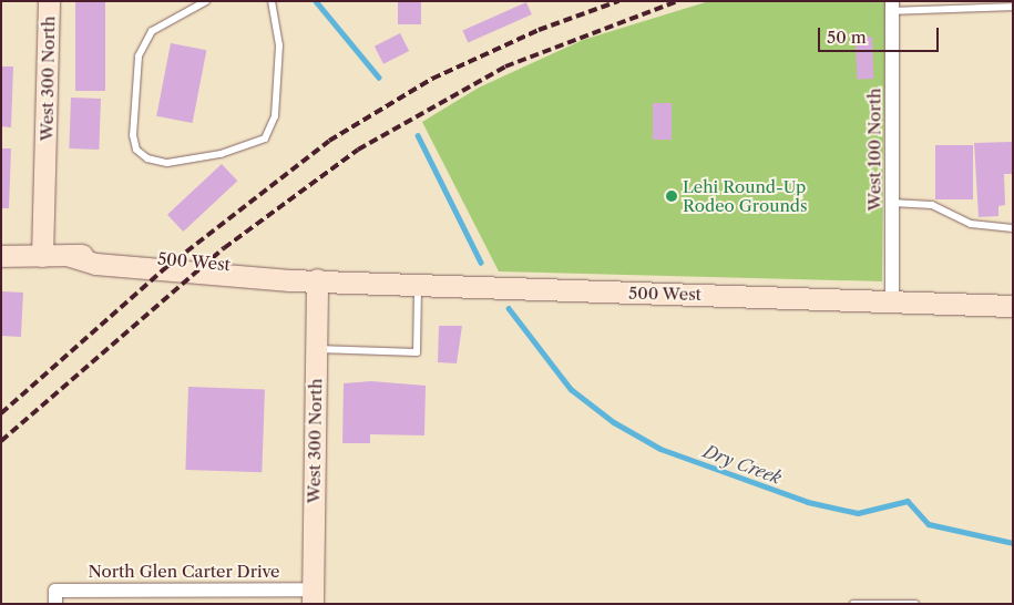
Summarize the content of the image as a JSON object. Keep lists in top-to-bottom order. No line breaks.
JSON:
{"streets":{"main road":["West 300 North","500 West"],"street":["West 100 North","North Glen Carter Drive"]},"crossings":[["West 300 North","500 West"],["West 300 North","North Glen Carter Drive"],["West 100 North","500 West"]],"water":["Dry Creek"],"places":["Lehi Round-Up Rodeo Grounds"],"scale_bar":"50 m"}
